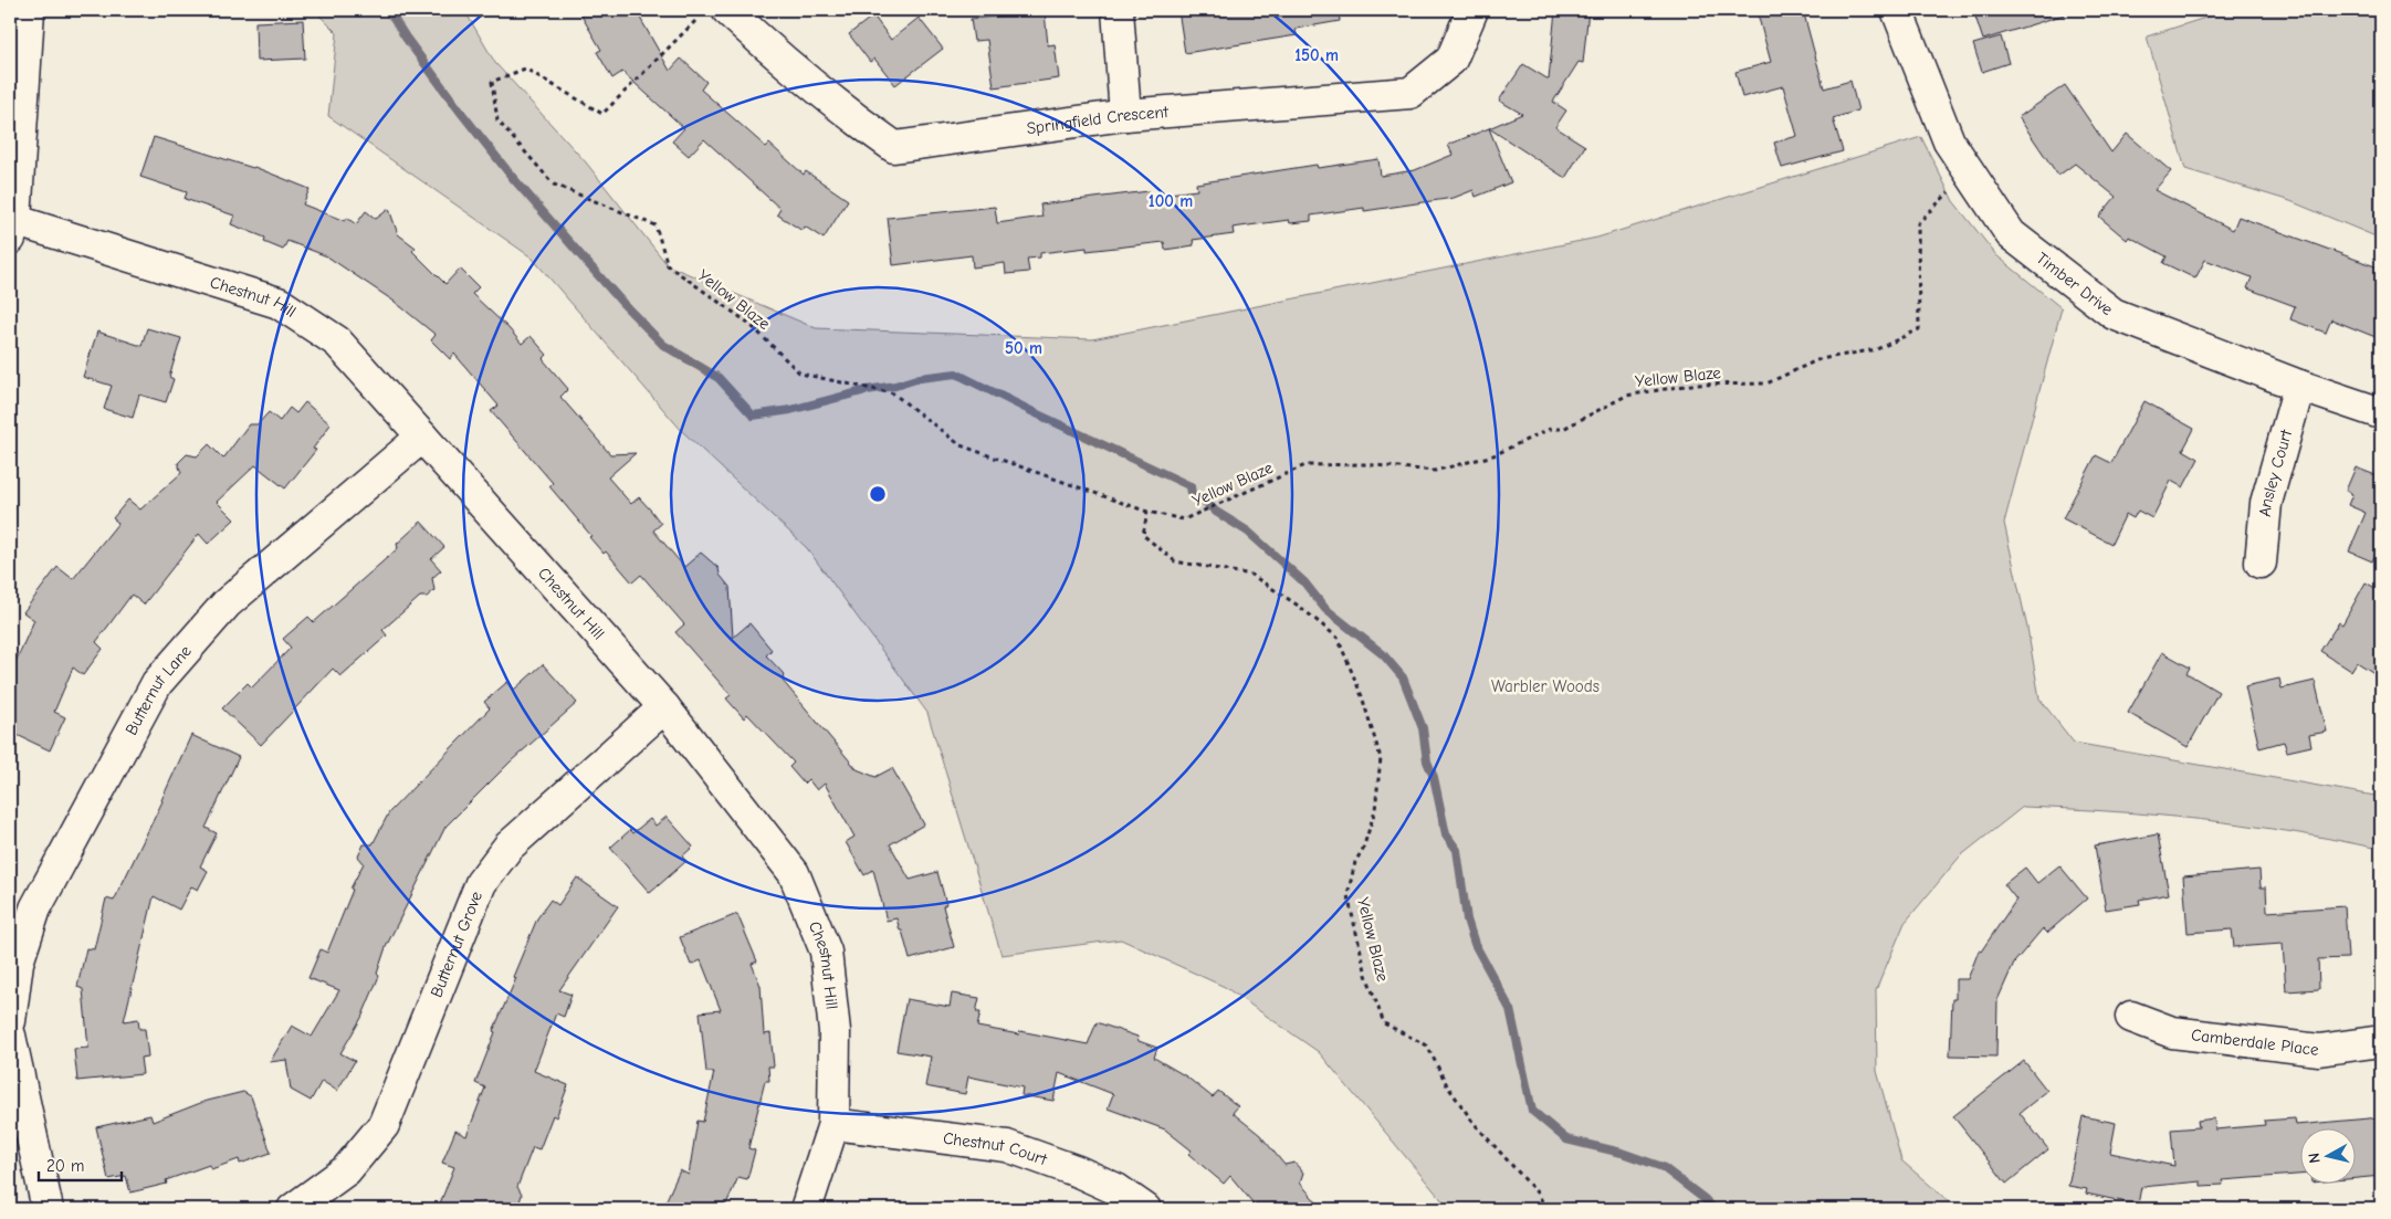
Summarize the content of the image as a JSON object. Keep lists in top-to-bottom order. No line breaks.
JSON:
{"streets":{"street":["Springfield Crescent","Timber Drive","Chestnut Hill","Ansley Court","Butternut Lane","Butternut Grove","Camberdale Place","Chestnut Court"],"path":["Yellow Blaze"]},"crossings":[["Timber Drive","Yellow Blaze"],["Timber Drive","Ansley Court"],["Chestnut Hill","Butternut Lane"],["Chestnut Hill","Butternut Grove"],["Chestnut Hill","Chestnut Court"]],"parks":["Warbler Woods"],"scale_bar":"20 m","north":"left","rings":["150 m","100 m","50 m"]}
